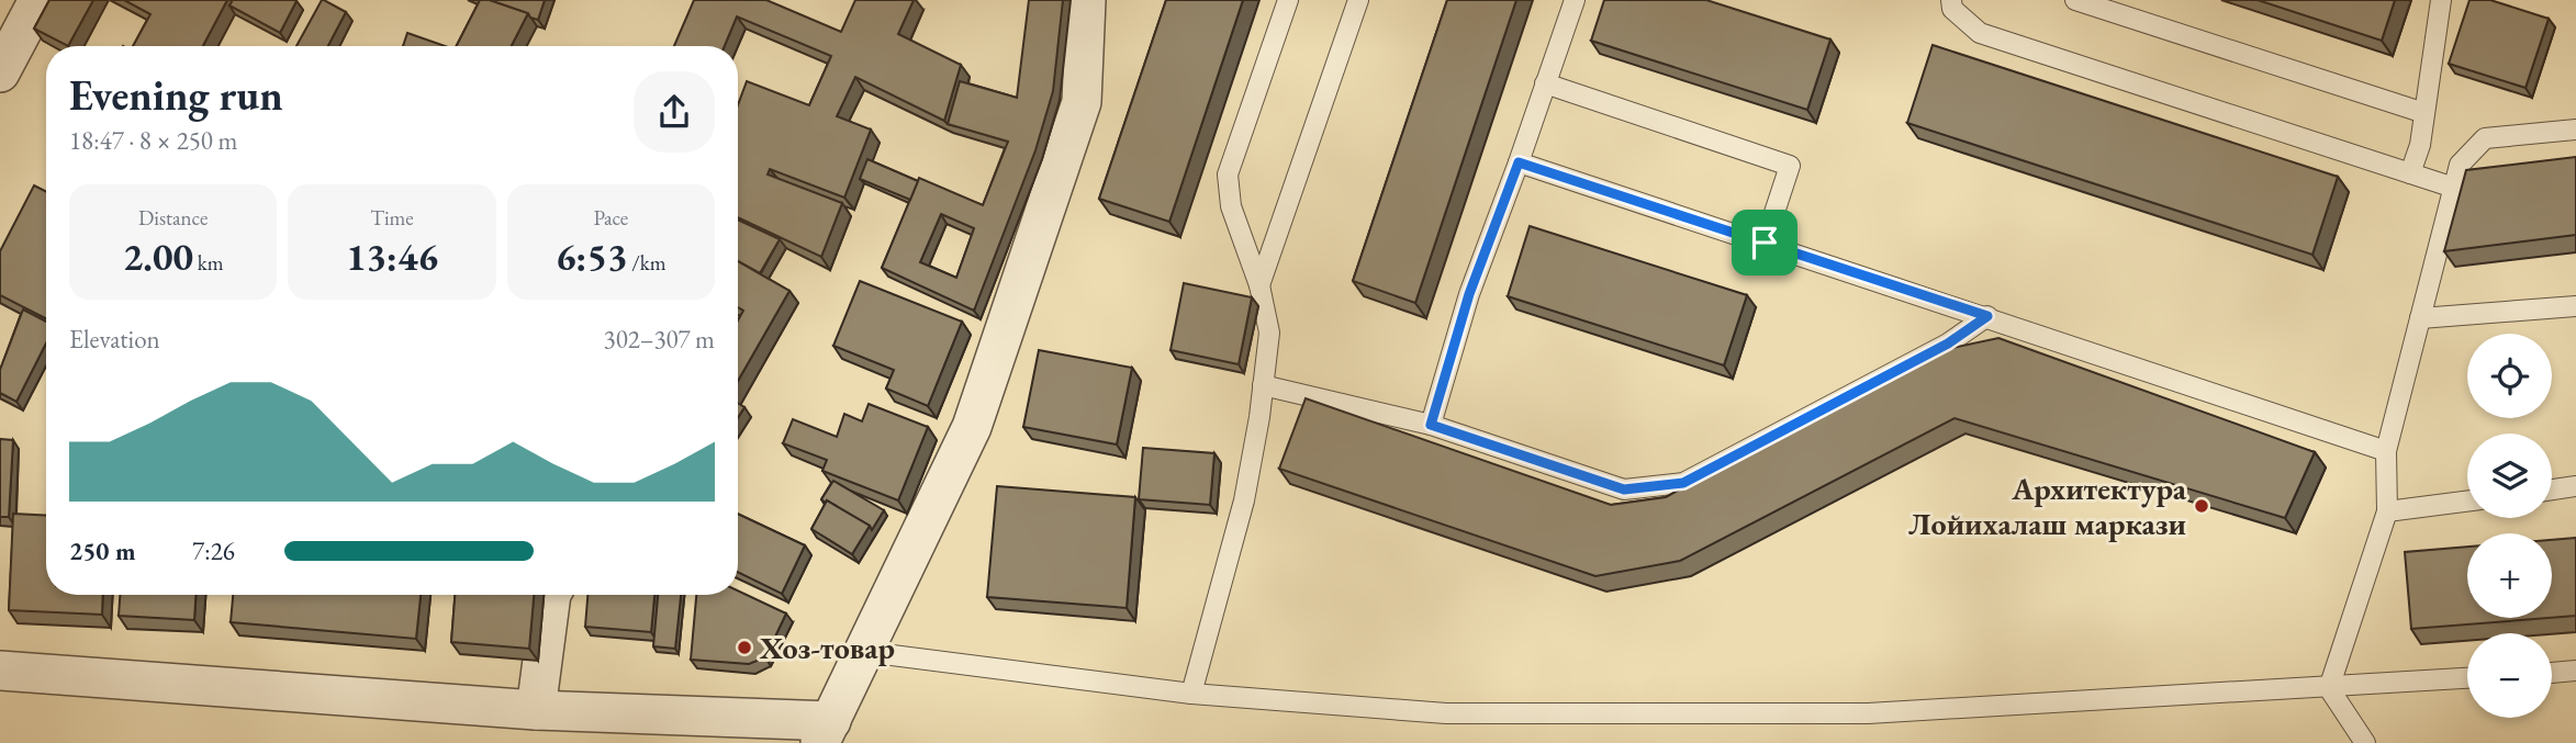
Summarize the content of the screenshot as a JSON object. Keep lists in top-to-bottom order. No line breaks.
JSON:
{"places":["Архитектура Лойихалаш маркази","Хоз-товар"],"page":{"heading":["Evening run","18:47 · 8 × 250 m"],"stats":[["Distance","2.00 km"],["Time","13:46"],["Pace","6:53 /km"]],"chart":["Elevation","302–307 m"],"map_buttons":["+","−"],"list":[{"name":"250 m","note":"7:26"}]}}
